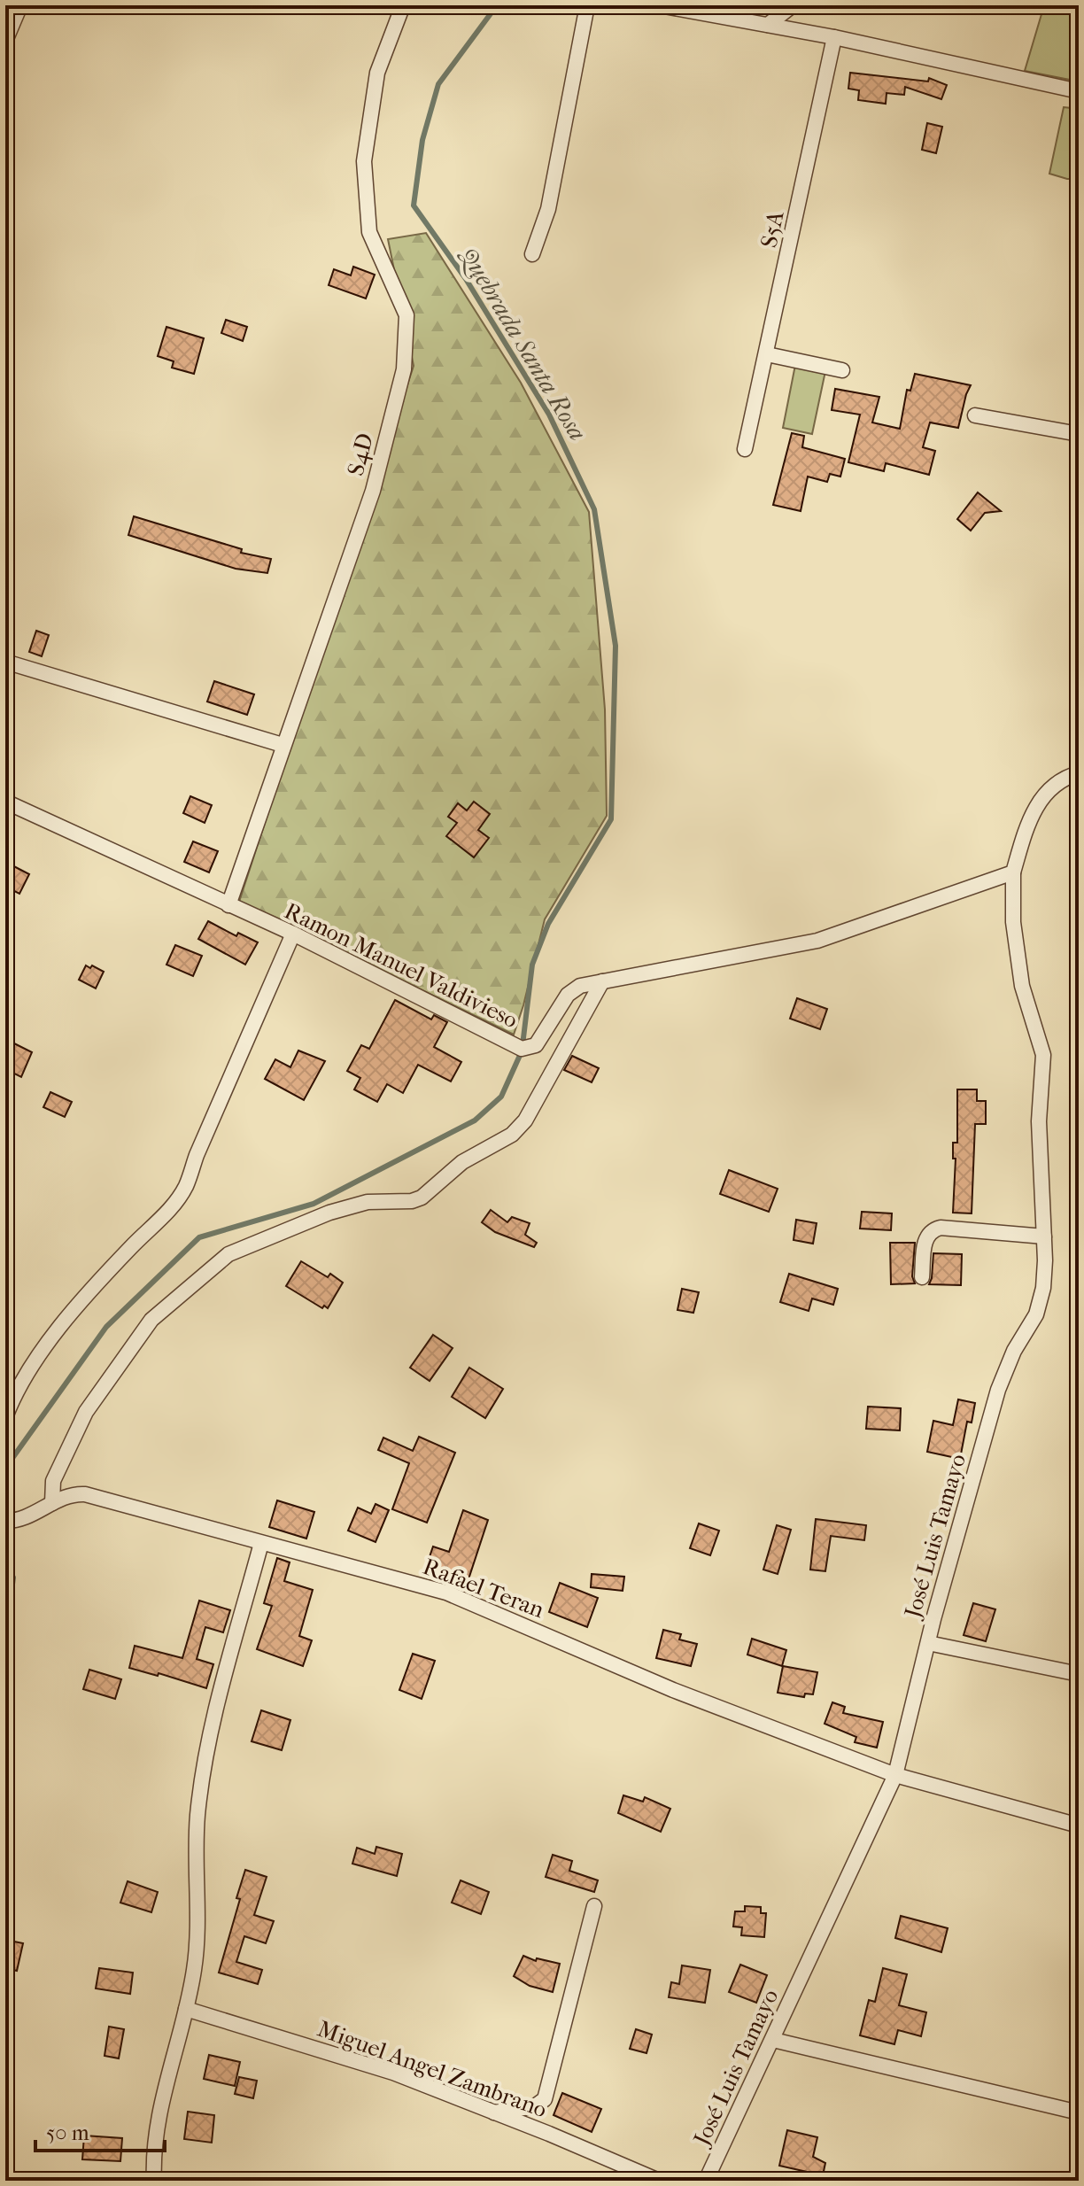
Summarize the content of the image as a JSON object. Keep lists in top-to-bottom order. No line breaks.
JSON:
{"streets":{"street":["S5A","S4D","Ramon Manuel Valdivieso","José Luis Tamayo","Rafael Teran","Miguel Angel Zambrano"]},"crossings":[["S4D","Ramon Manuel Valdivieso"],["Ramon Manuel Valdivieso","José Luis Tamayo"],["José Luis Tamayo","Rafael Teran"]],"water":["Quebrada Santa Rosa"],"scale_bar":"50 m"}
